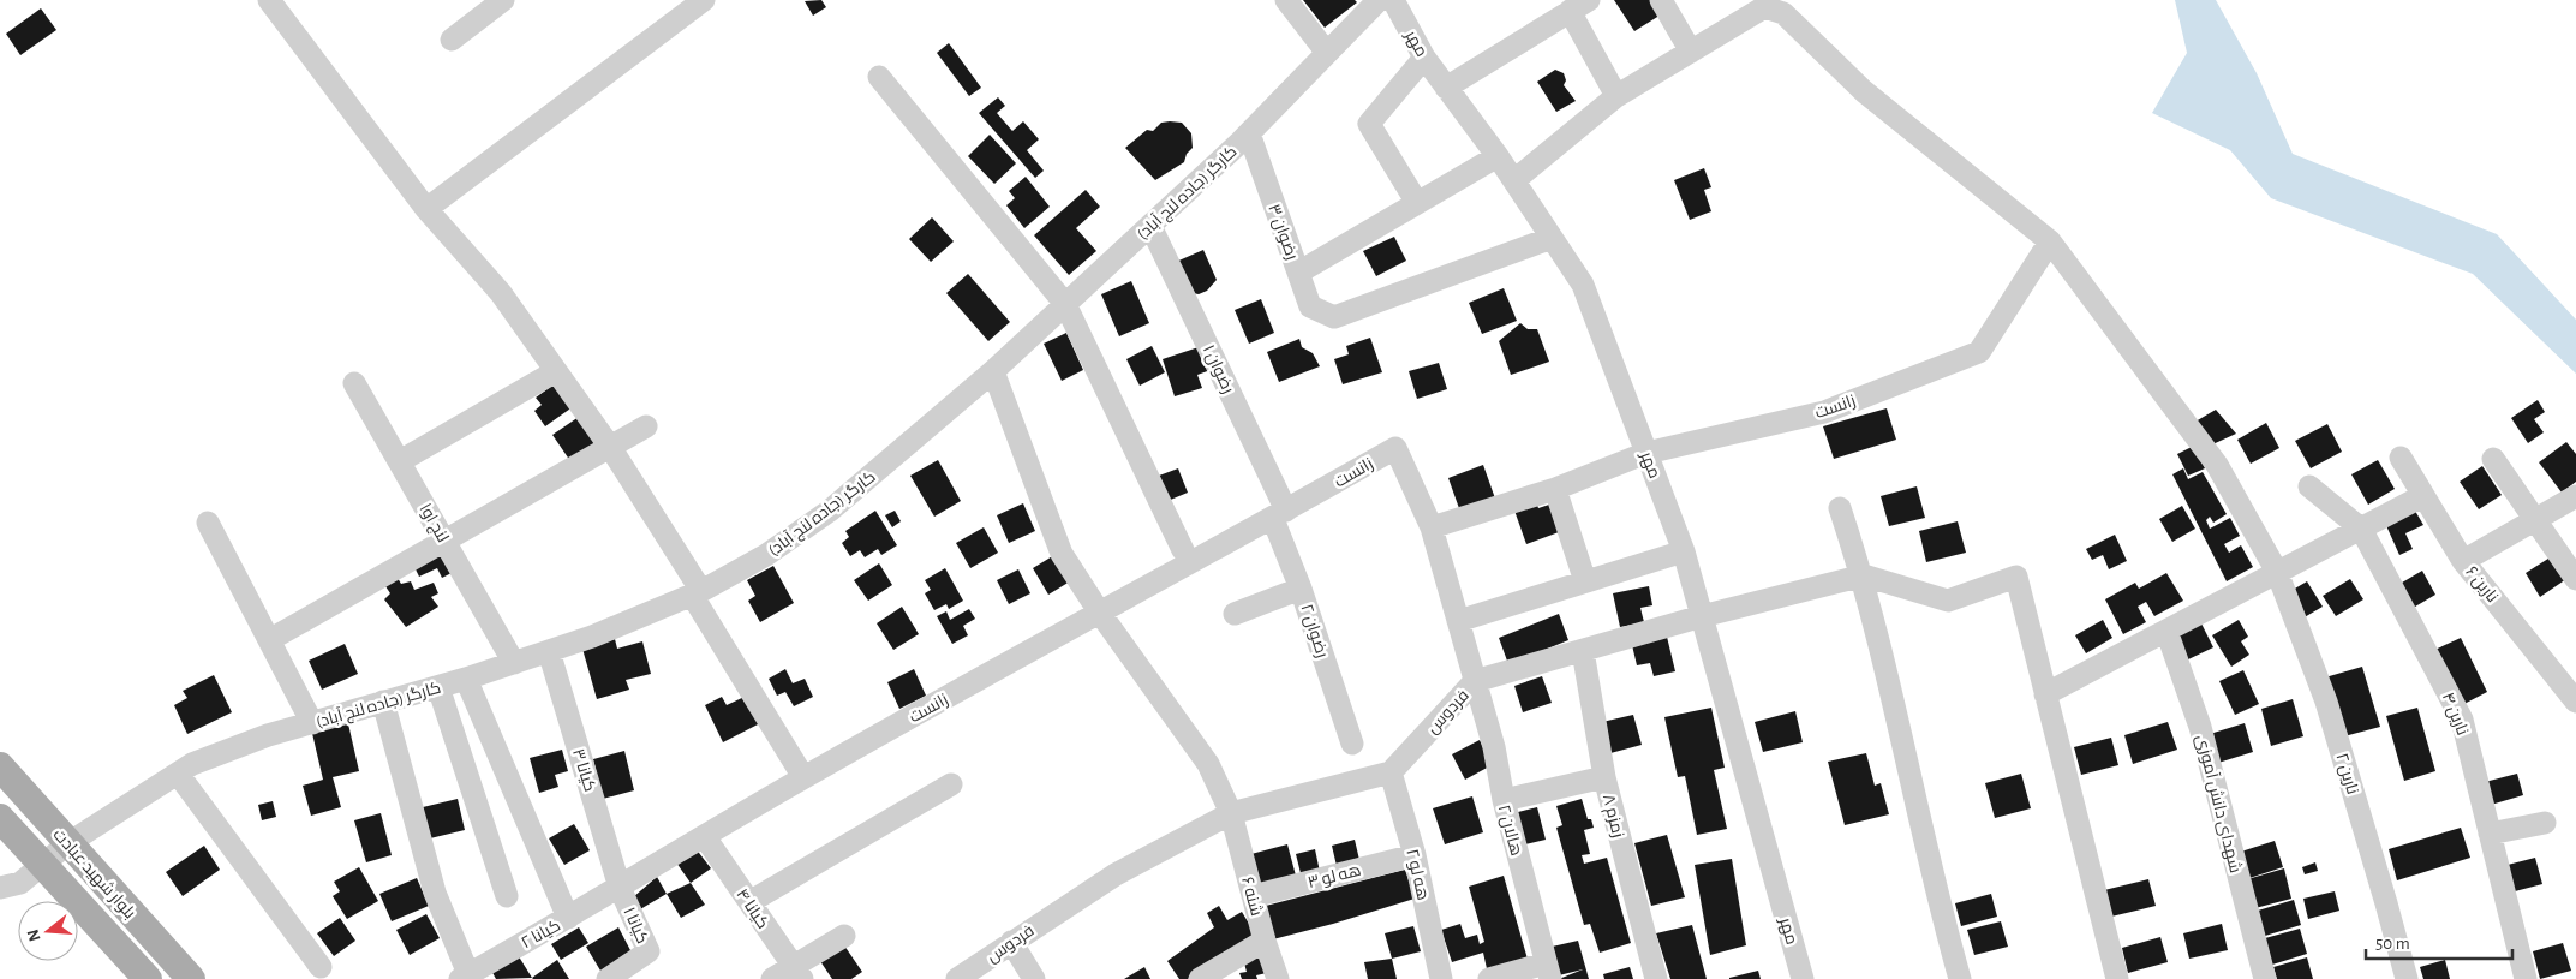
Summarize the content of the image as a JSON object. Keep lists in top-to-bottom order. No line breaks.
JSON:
{"streets":{"main road":["بلوار شهید عبادت"],"street":["مهر","کارگر (جاده لنج آباد)","رضوان ۳","رضوان ۱","زانست","لنج اوا","نارین ۶","رضوان ۲","فردوس","نارین ۴","کیانا ۳","نارین ۲","شهدای دانش آموزی","زمزم ۸","هالان ۲","هه لو ۲","هه لو ۳","شنه ۶","کیانا ۴","کیانا ۱","کیانا ۲"]},"crossings":[["مهر","رضوان ۳"],["مهر","زانست"],["مهر","فردوس"],["مهر","نارین ۲"],["کارگر (جاده لنج آباد)","رضوان ۳"],["کارگر (جاده لنج آباد)","رضوان ۱"],["کارگر (جاده لنج آباد)","لنج اوا"],["کارگر (جاده لنج آباد)","کیانا ۳"],["کارگر (جاده لنج آباد)","بلوار شهید عبادت"],["رضوان ۱","زانست"],["رضوان ۱","رضوان ۲"],["زانست","رضوان ۲"],["زانست","کیانا ۳"],["زانست","نارین ۲"],["زانست","کیانا ۴"],["زانست","کیانا ۱"],["زانست","کیانا ۲"],["فردوس","زمزم ۸"],["فردوس","هالان ۲"],["فردوس","هه لو ۲"],["فردوس","شنه ۶"],["کیانا ۳","کیانا ۱"],["کیانا ۳","کیانا ۲"],["هه لو ۲","هه لو ۳"],["هه لو ۳","شنه ۶"],["کیانا ۱","کیانا ۲"]],"scale_bar":"50 m","north":"left"}
